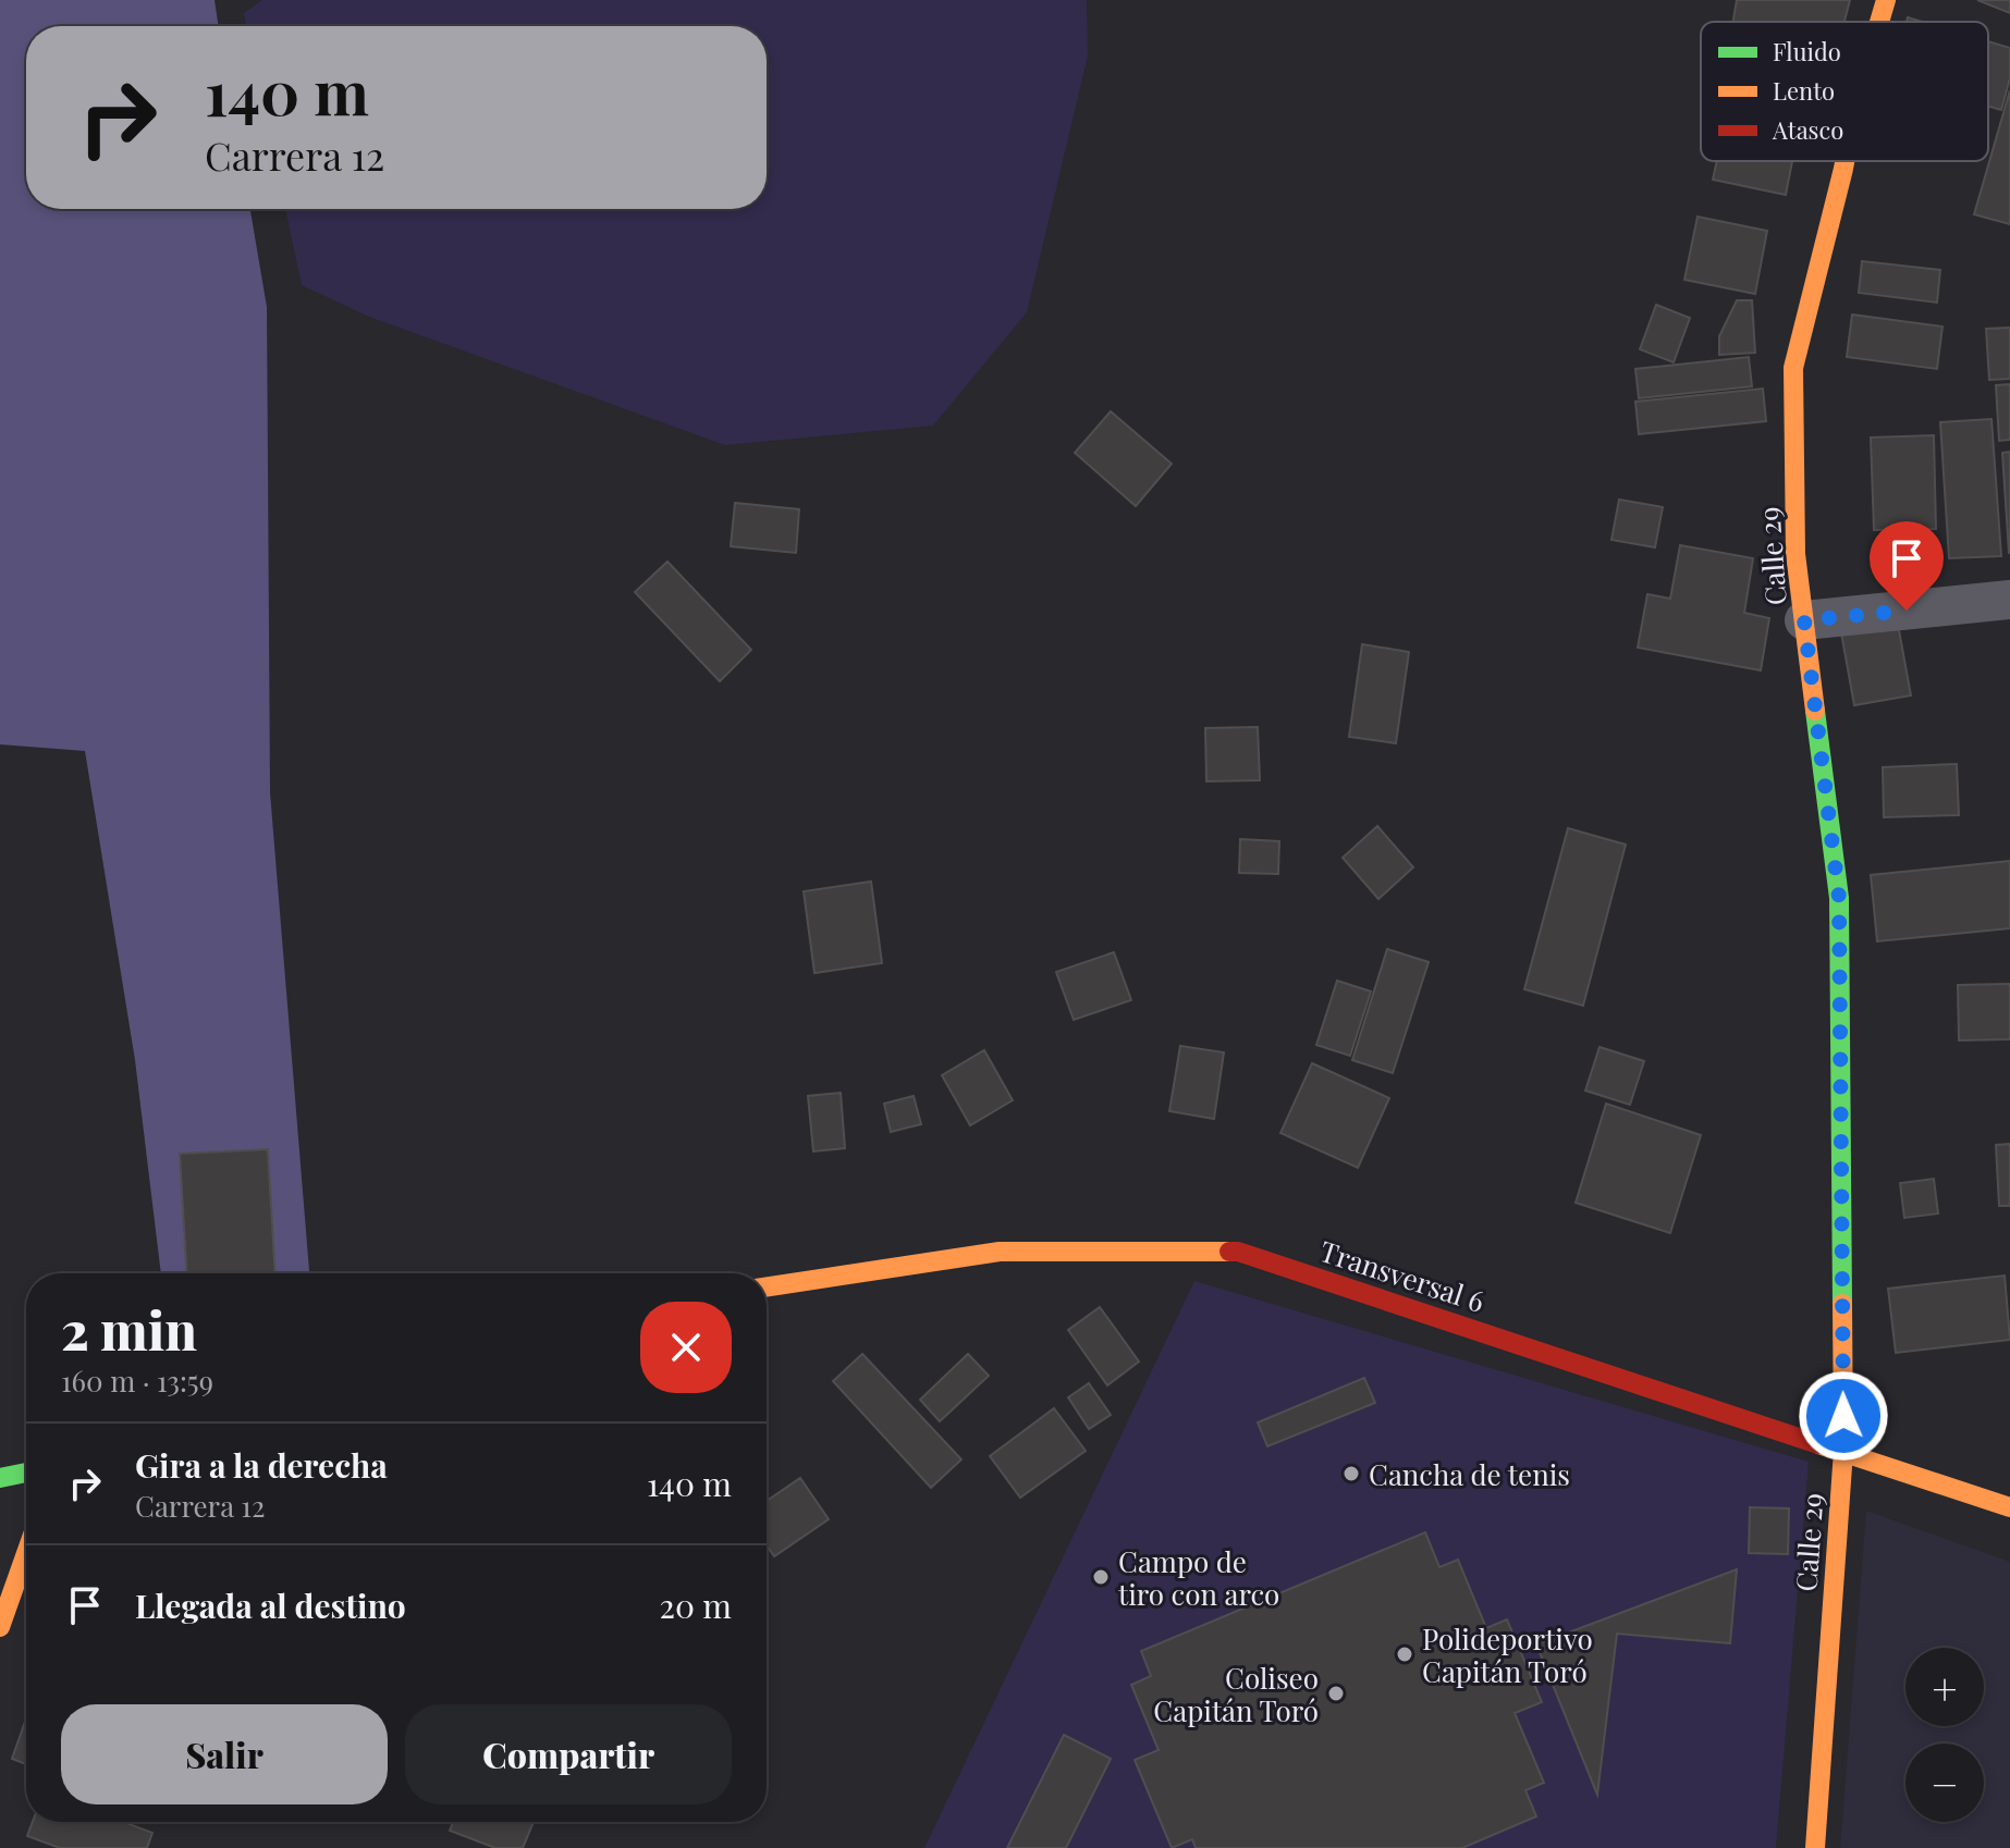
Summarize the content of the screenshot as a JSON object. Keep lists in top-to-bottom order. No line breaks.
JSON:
{"streets":{"street":["Calle 29","Transversal 6"]},"crossings":[["Calle 29","Transversal 6"]],"places":["Cancha de tenis","Campo de tiro con arco","Polideportivo Capitán Toró","Coliseo Capitán Toró"],"legend":["Fluido","Lento","Atasco"],"page":{"turn":["140 m","Carrera 12"],"heading":["2 min","160 m · 13:59"],"list":[{"name":"Gira a la derecha","note":"Carrera 12","value":"140 m"},{"name":"Llegada al destino","value":"20 m"}],"map_buttons":["+","−"],"buttons":["Salir","Compartir"]}}
